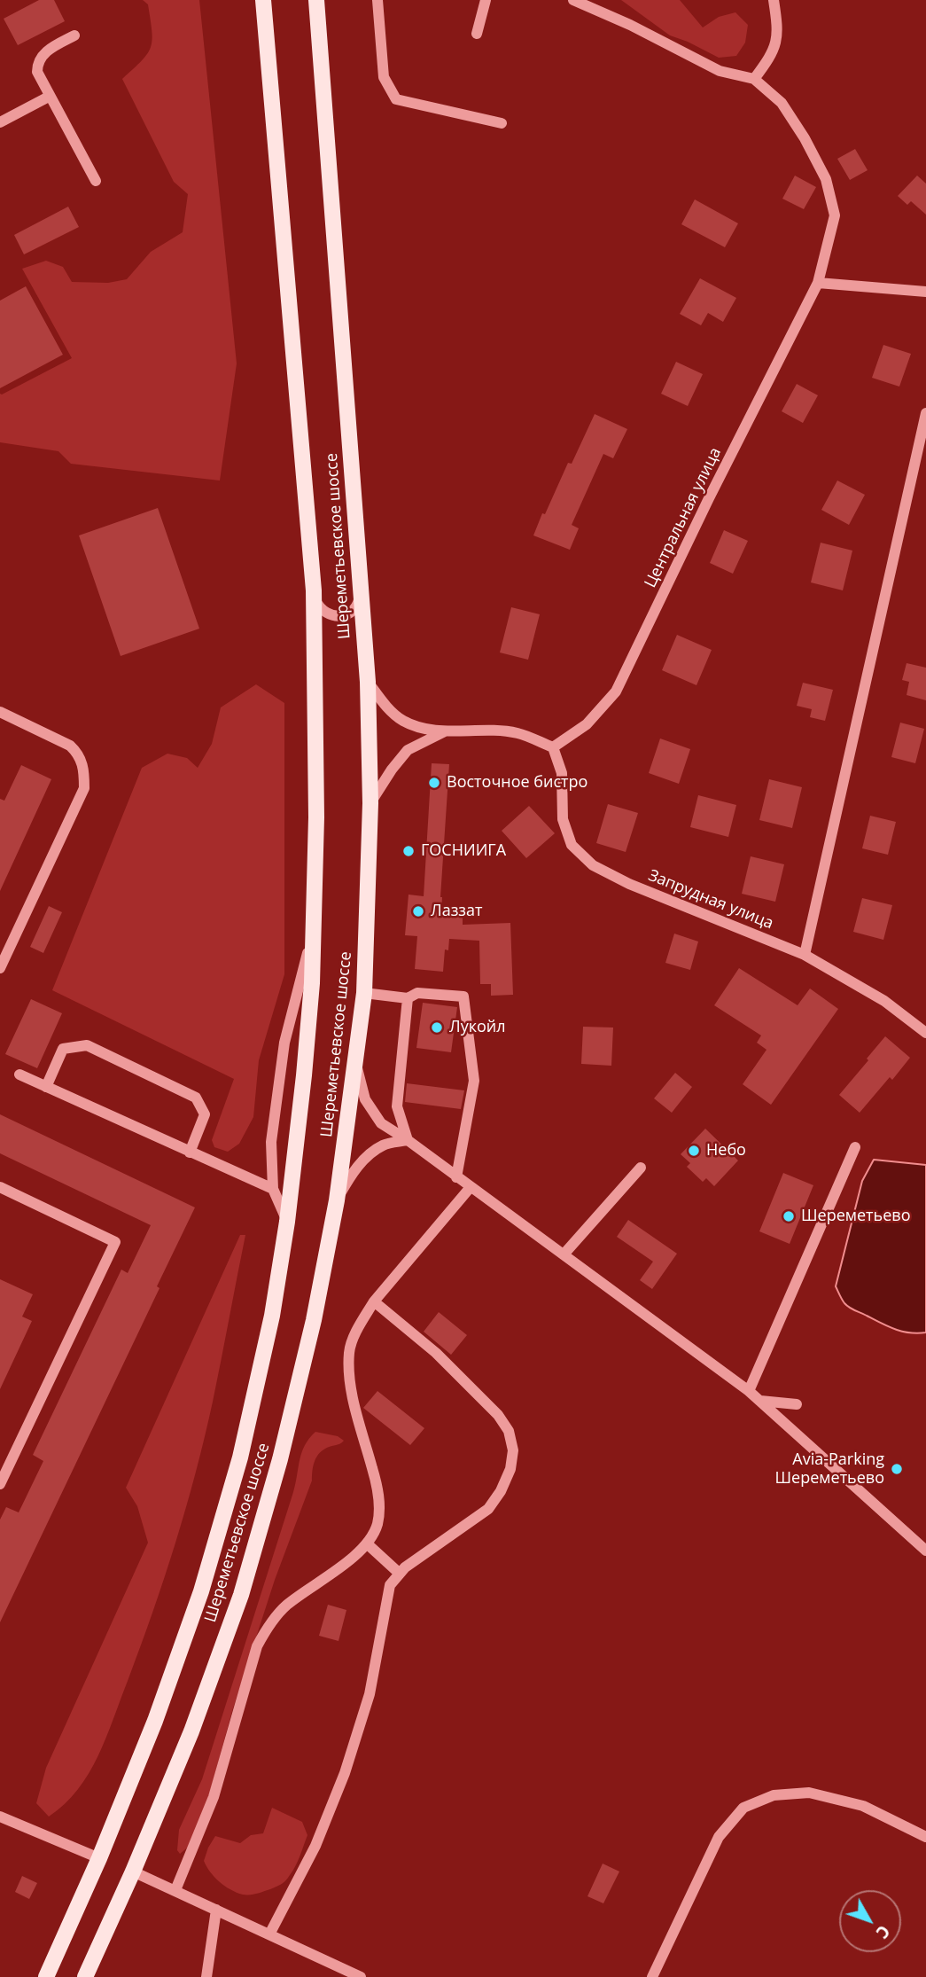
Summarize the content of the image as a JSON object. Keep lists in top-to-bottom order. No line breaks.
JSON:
{"streets":{"main road":["Шереметьевское шоссе"],"street":["Центральная улица","Запрудная улица"]},"crossings":[["Центральная улица","Запрудная улица"]],"places":["Восточное бистро","ГОСНИИГА","Лаззат","Лукойл","Небо","Шереметьево","Avia-Parking Шереметьево"],"north":"bottom right"}
